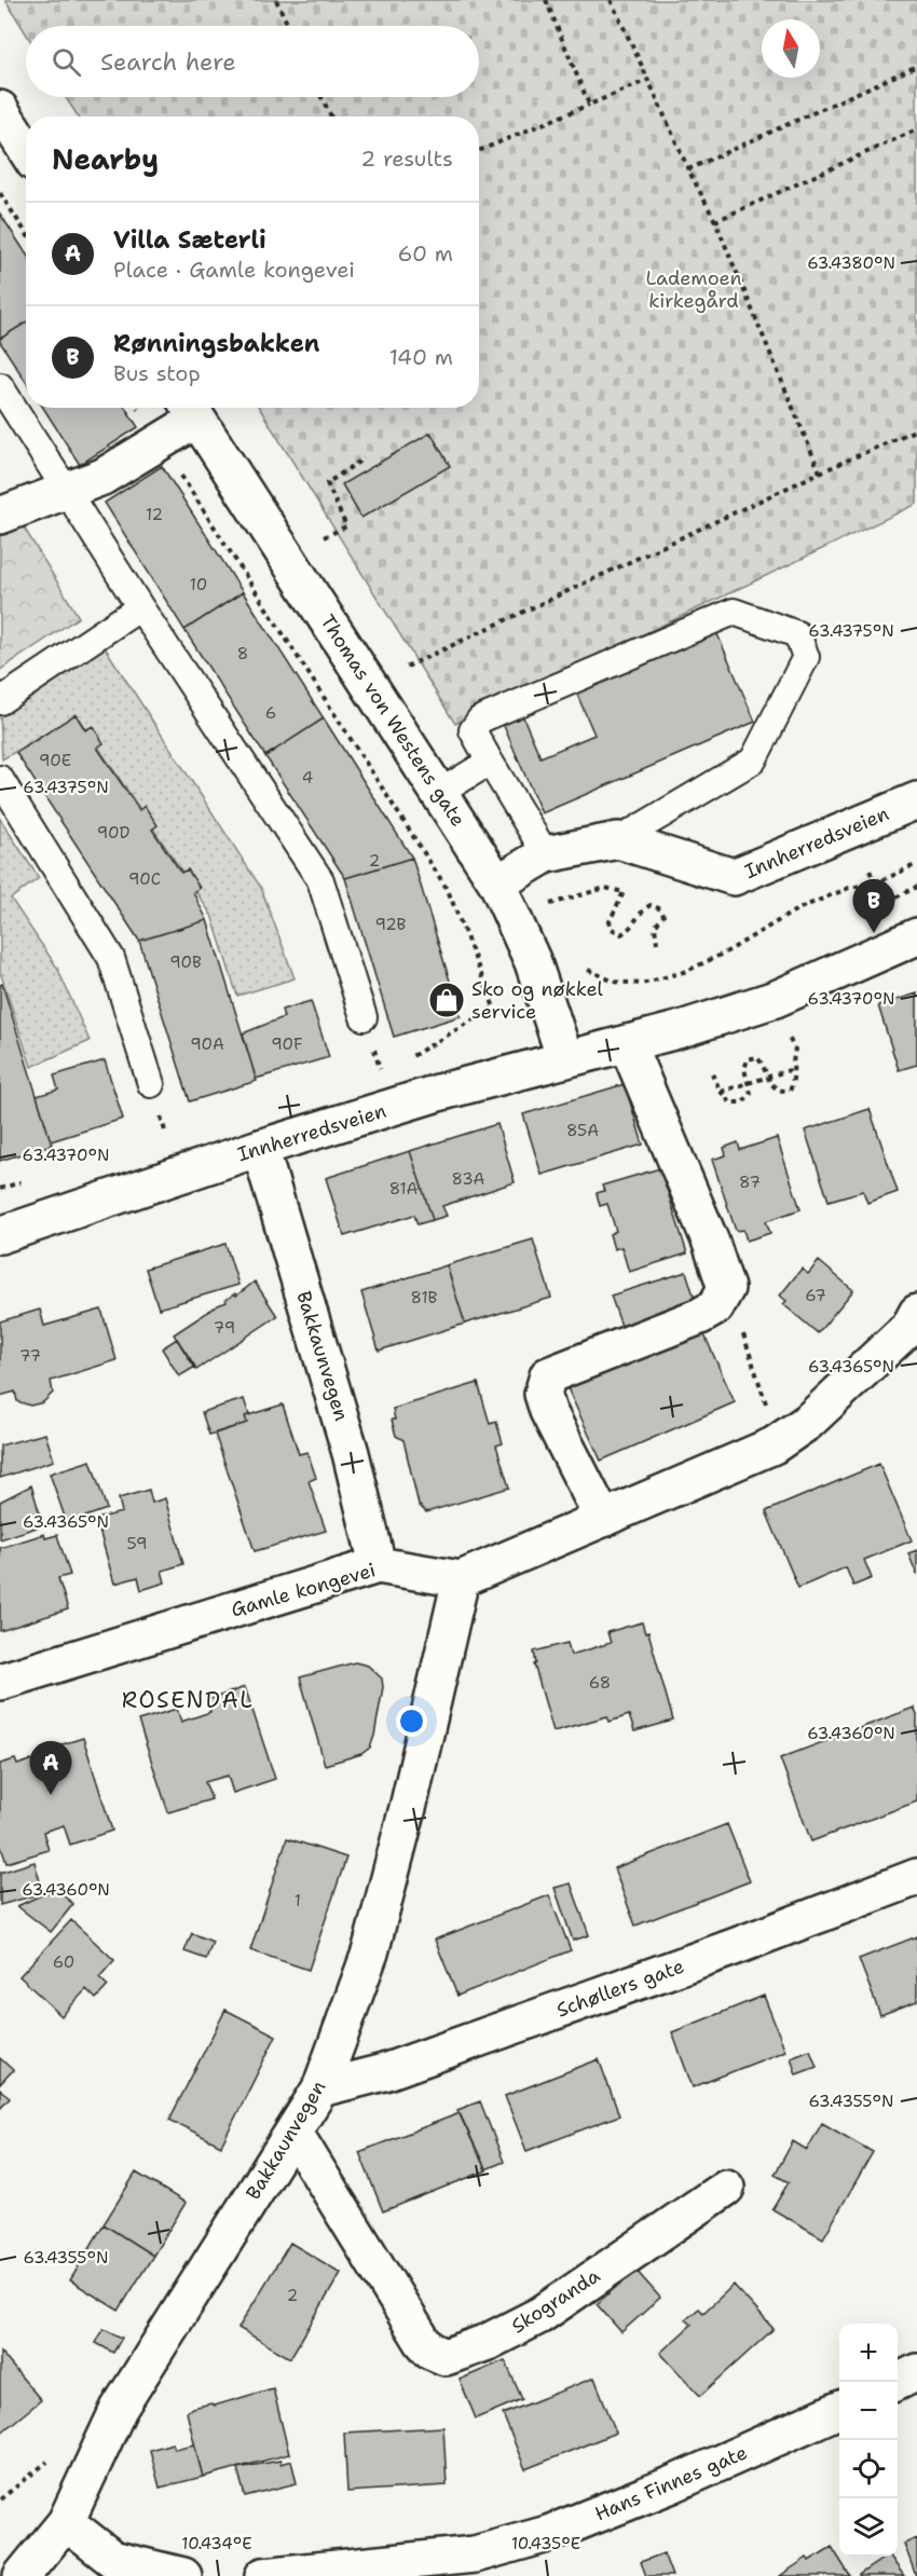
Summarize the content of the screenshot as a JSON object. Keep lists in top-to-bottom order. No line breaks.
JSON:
{"streets":{"street":["Thomas von Westens gate","Innherredsveien","Bakkaunvegen","Gamle kongevei","Schøllers gate","Skogranda","Hans Finnes gate"]},"crossings":[["Thomas von Westens gate","Innherredsveien"],["Innherredsveien","Bakkaunvegen"],["Bakkaunvegen","Gamle kongevei"],["Bakkaunvegen","Schøllers gate"],["Bakkaunvegen","Skogranda"]],"districts":["ROSENDAL"],"parks":["Lademoen kirkegård"],"places":{"shop":["Sko og nøkkel service"]},"house_numbers":["12","10","8","6","90E","4","90D","2","90C","92B","90B","90A","90F","85A","83A","87","81A","67","81B","79","77","59","68","1","60","2"],"north":"top","page":{"search":"Search here","heading":["Nearby","2 results"],"list":[{"mark":"A","name":"Villa Sæterli","note":"Place · Gamle kongevei","value":"60 m"},{"mark":"B","name":"Rønningsbakken","note":"Bus stop","value":"140 m"}],"pins":["B","A"],"map_buttons":["+","−"]},"coordinates":["63.4380°N","63.4375°N","63.4370°N","63.4365°N","63.4360°N","63.4355°N","10.434°E","10.435°E"]}
